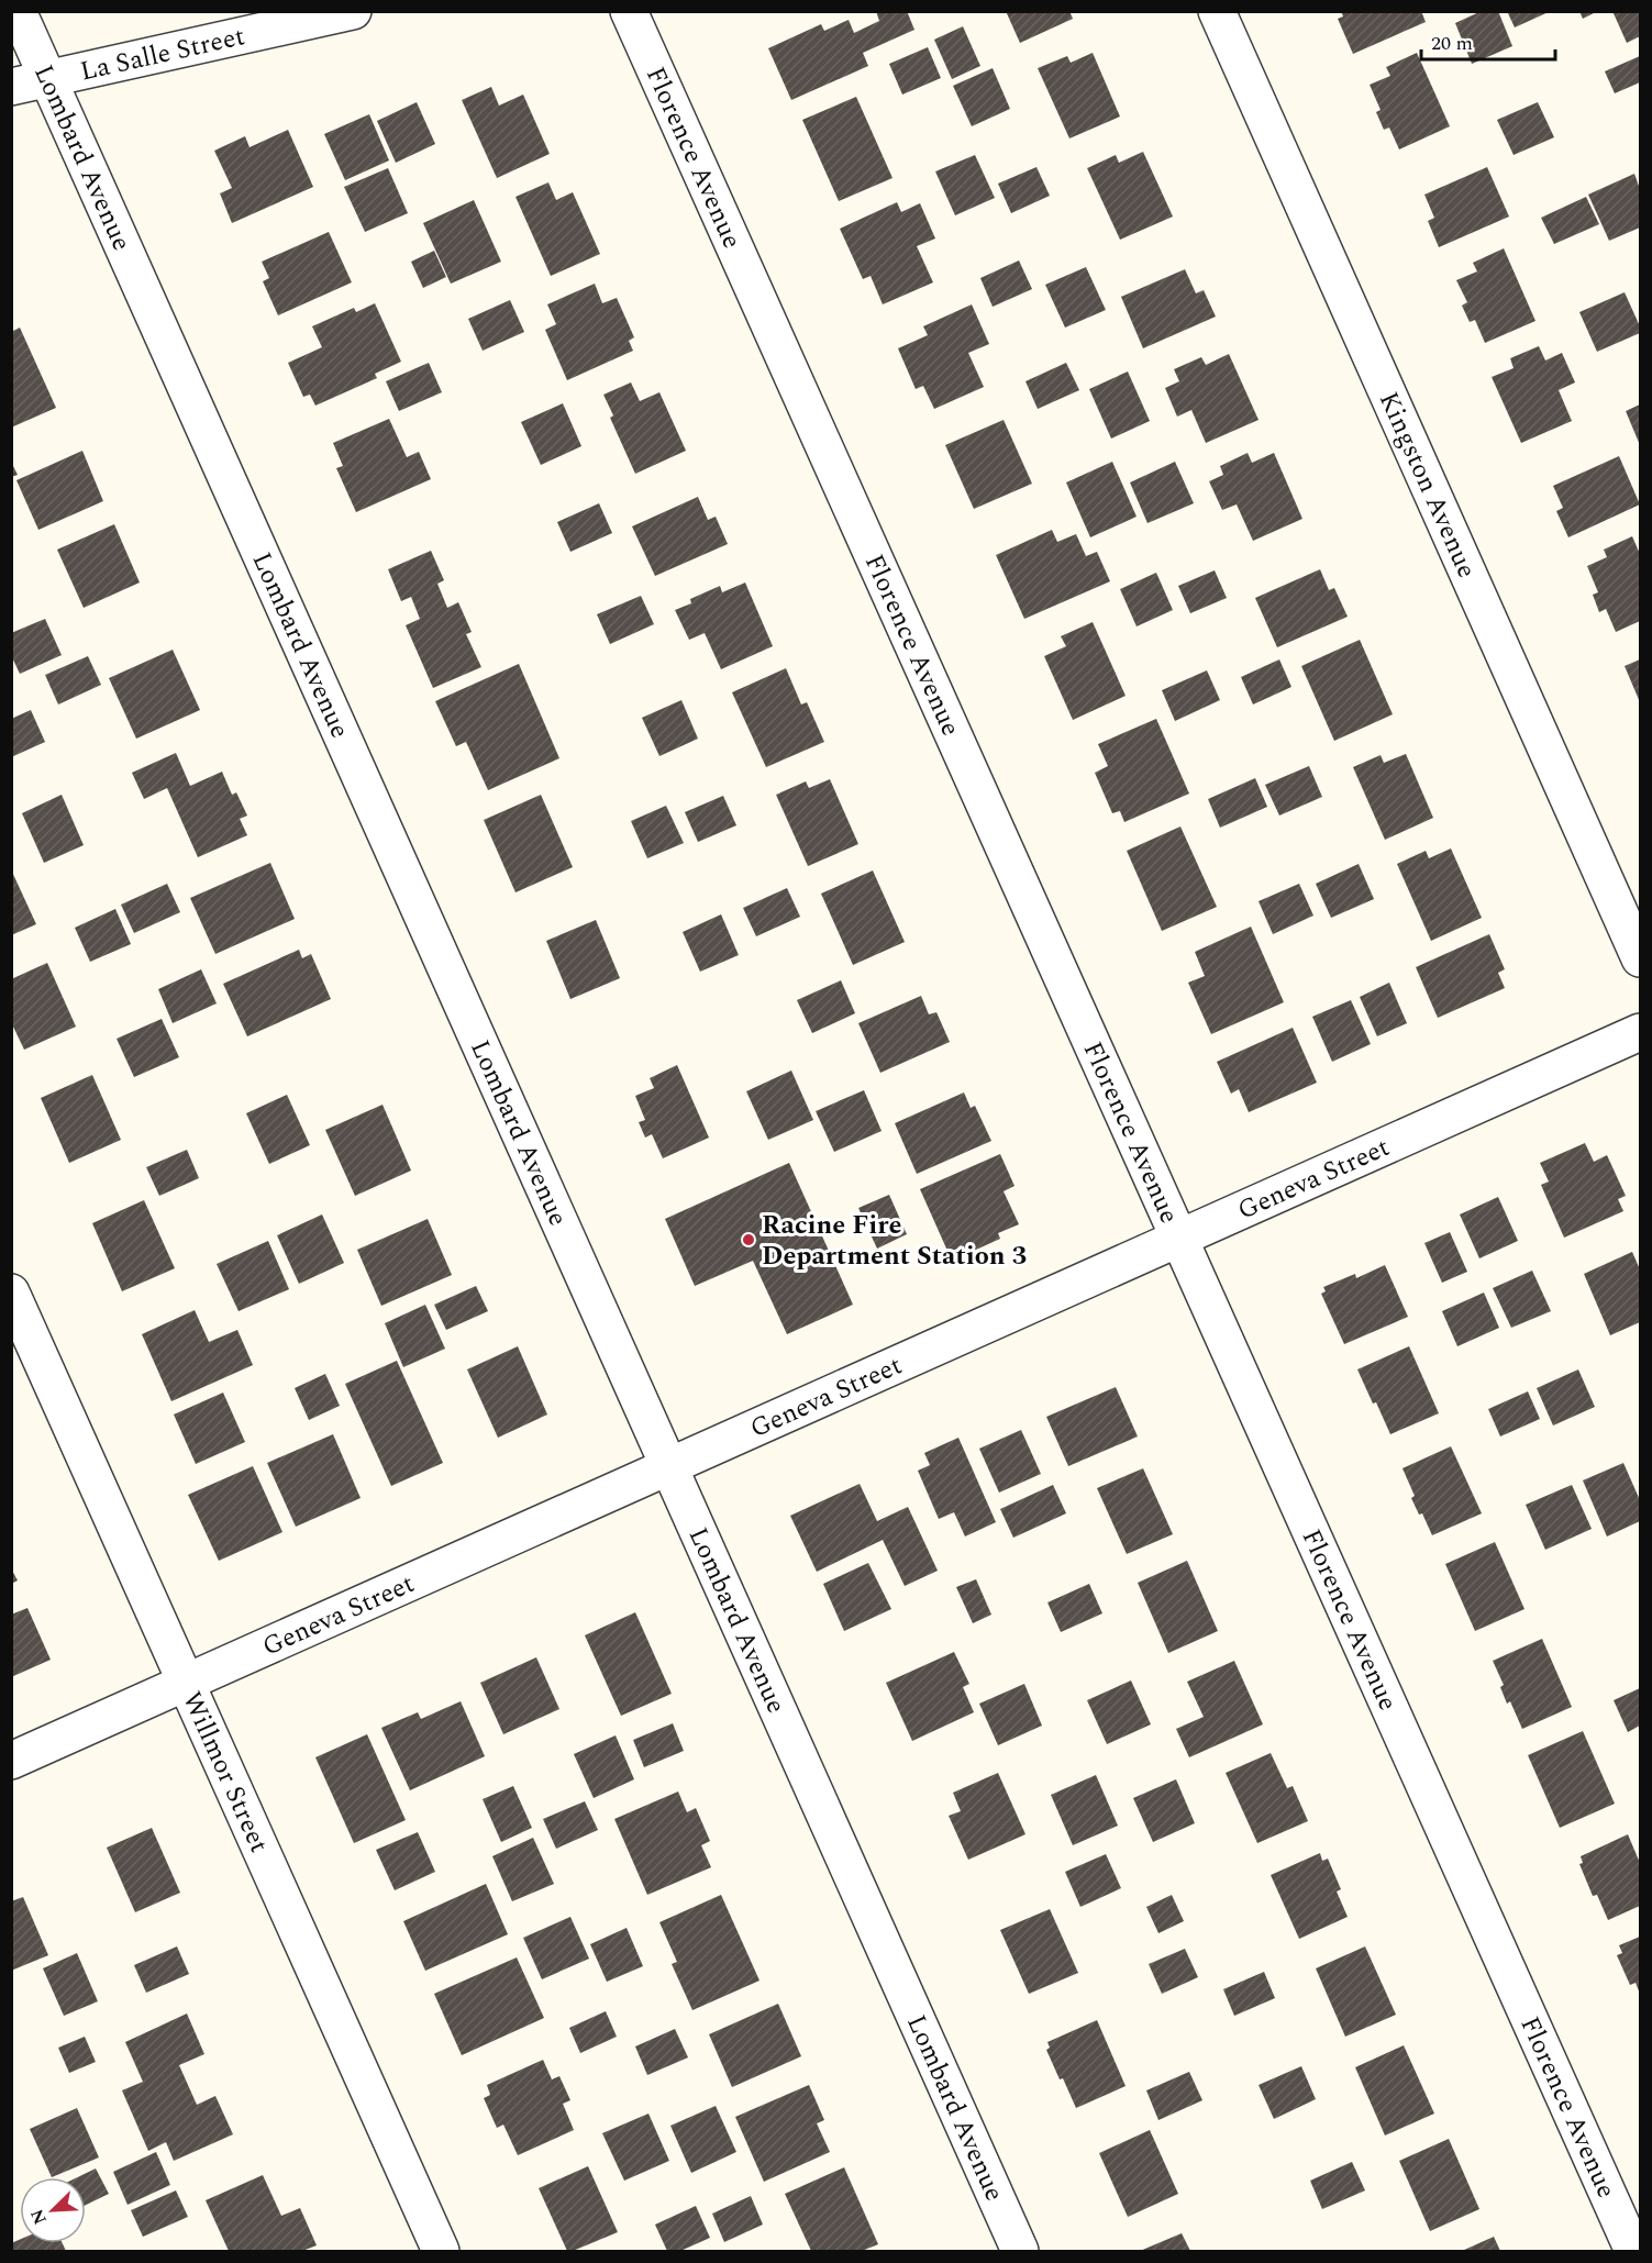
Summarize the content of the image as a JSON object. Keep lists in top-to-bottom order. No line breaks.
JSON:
{"streets":{"street":["La Salle Street","Lombard Avenue","Florence Avenue","Kingston Avenue","Geneva Street","Willmor Street"]},"crossings":[["La Salle Street","Lombard Avenue"],["Lombard Avenue","Geneva Street"],["Florence Avenue","Geneva Street"],["Geneva Street","Willmor Street"]],"places":["Racine Fire Department Station 3"],"scale_bar":"20 m","north":"bottom left"}
